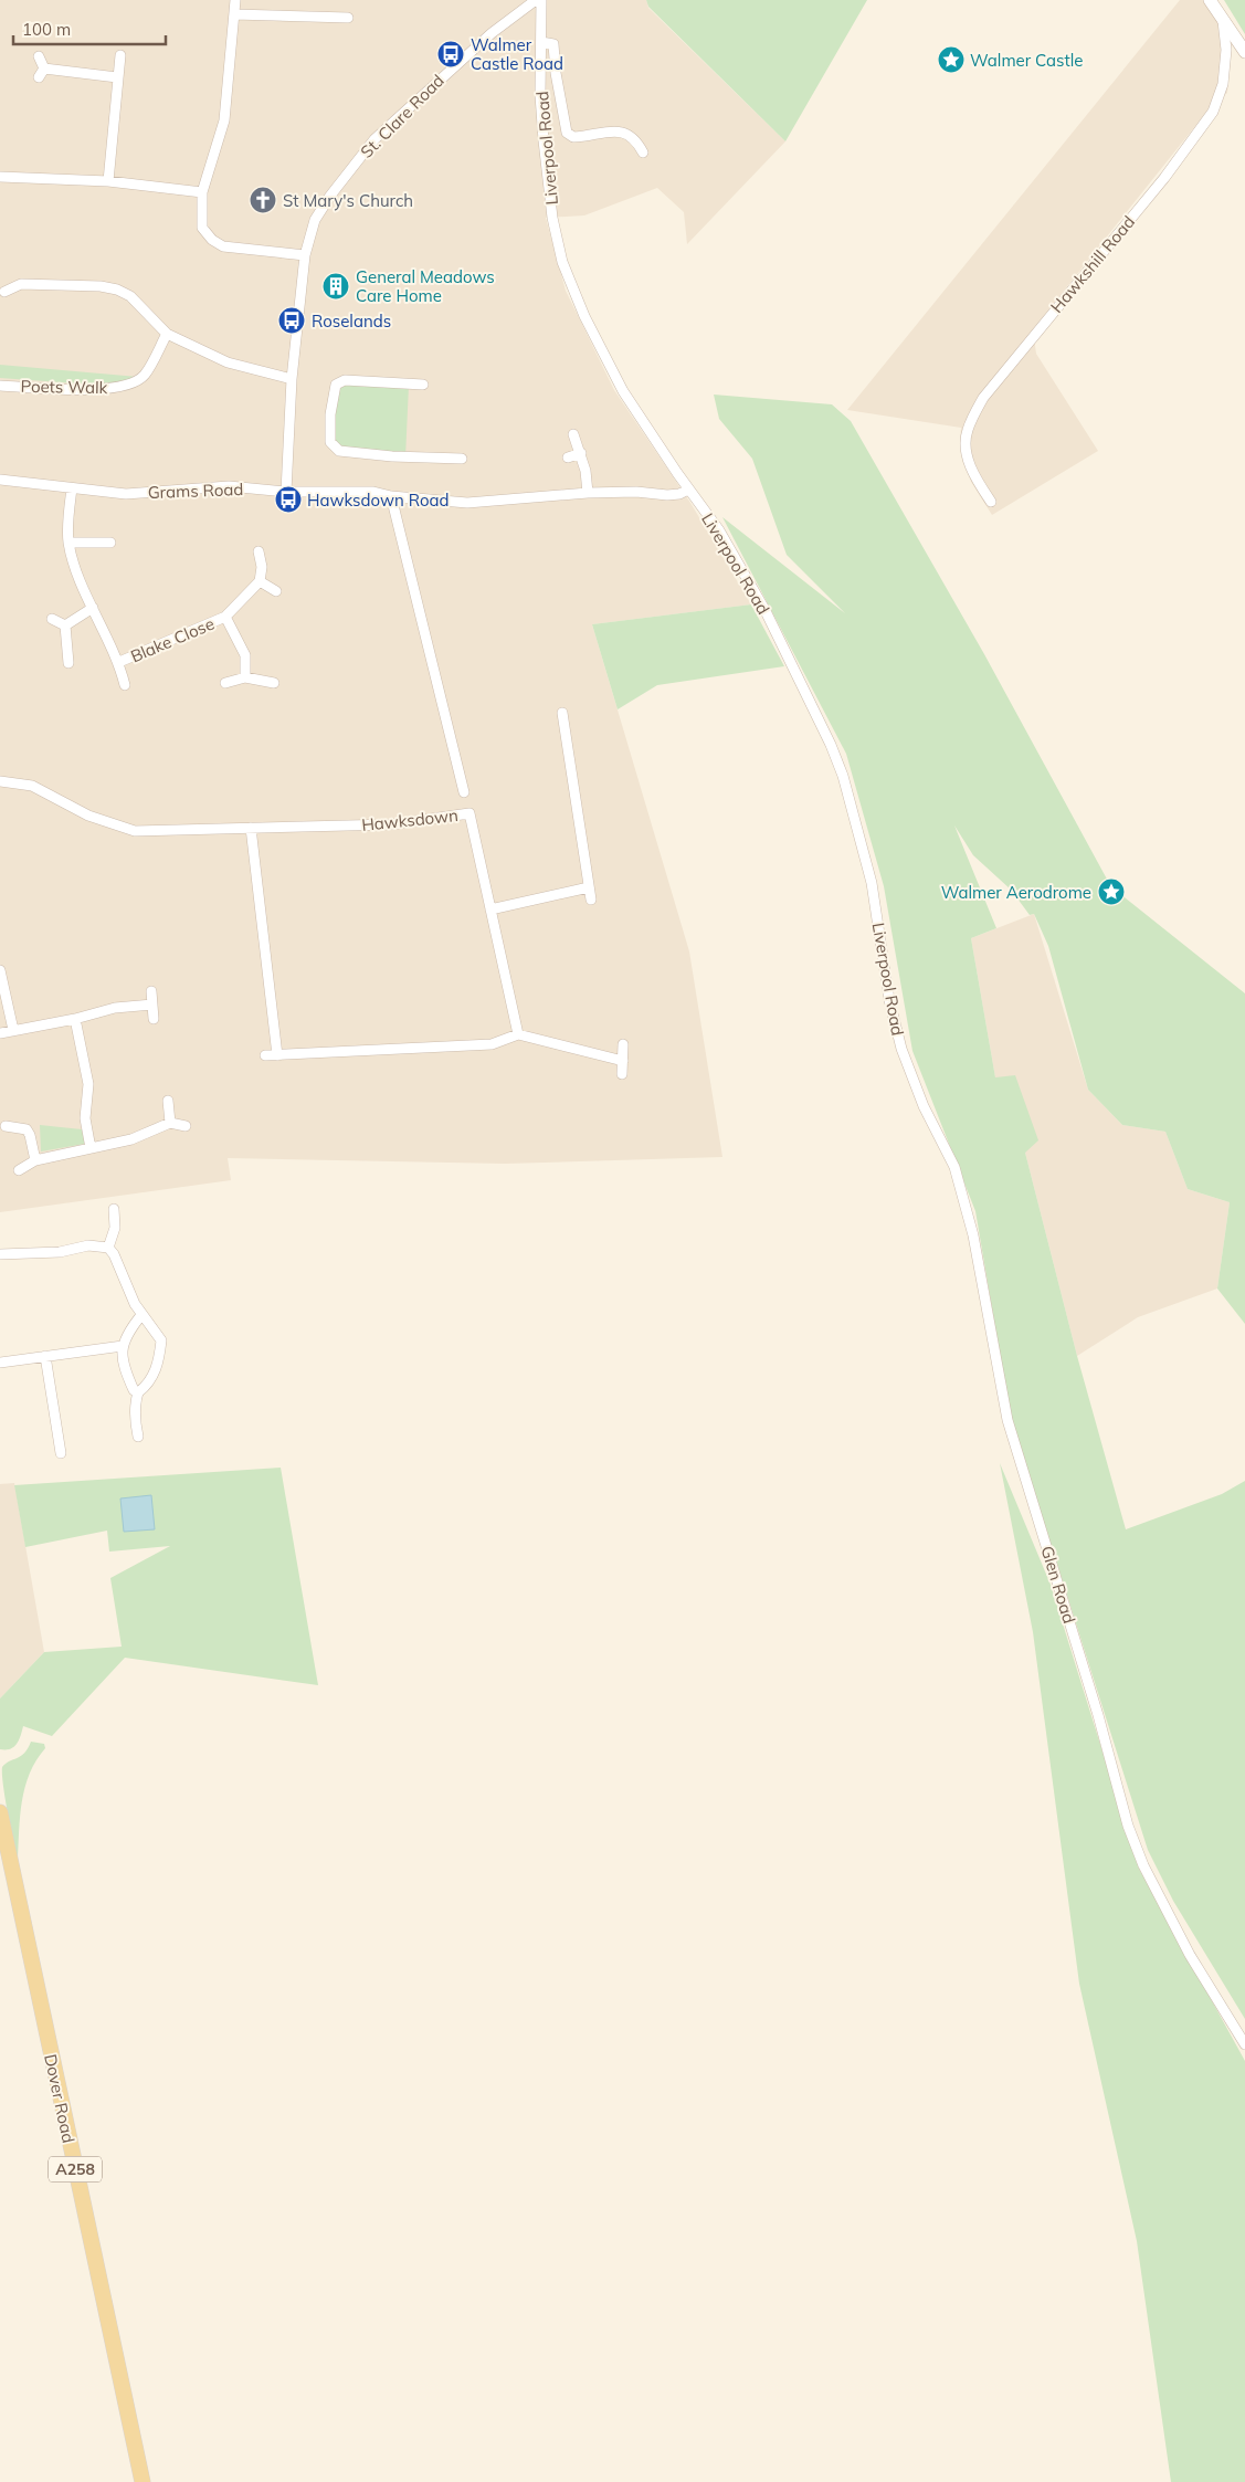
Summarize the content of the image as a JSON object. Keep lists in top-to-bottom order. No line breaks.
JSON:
{"streets":{"main road":["Dover Road","A258"],"street":["St. Clare Road","Liverpool Road","Hawkshill Road","Poets Walk","Grams Road","Blake Close","Hawksdown","Glen Road"]},"crossings":[["St. Clare Road","Liverpool Road"],["St. Clare Road","Grams Road"],["Liverpool Road","Grams Road"],["Liverpool Road","Glen Road"],["Grams Road","Blake Close"]],"places":{"bus stop":["Walmer Castle Road","Roselands","Hawksdown Road"],"place":["Walmer Castle","Walmer Aerodrome"],"church":["St Mary's Church"],"building":["General Meadows Care Home"]},"scale_bar":"100 m"}
